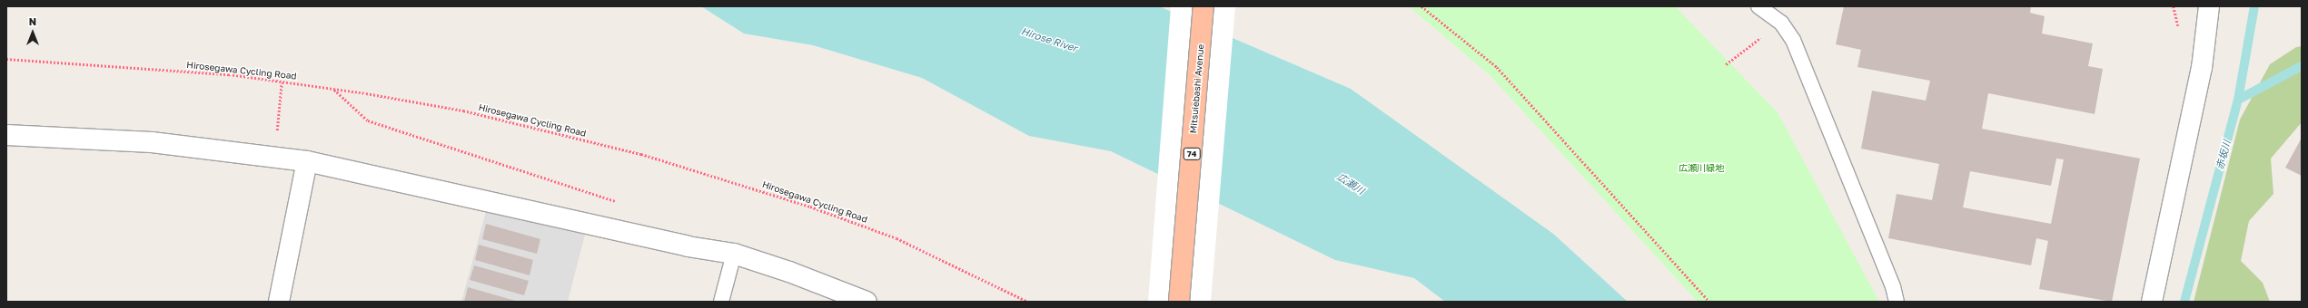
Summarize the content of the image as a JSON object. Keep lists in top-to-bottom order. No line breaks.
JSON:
{"streets":{"main road":["Mitsuiebashi Avenue","74"],"path":["Hirosegawa Cycling Road"]},"water":["Hirose River","赤坂川","広瀬川"],"parks":["広瀬川緑地"],"north":"top"}
